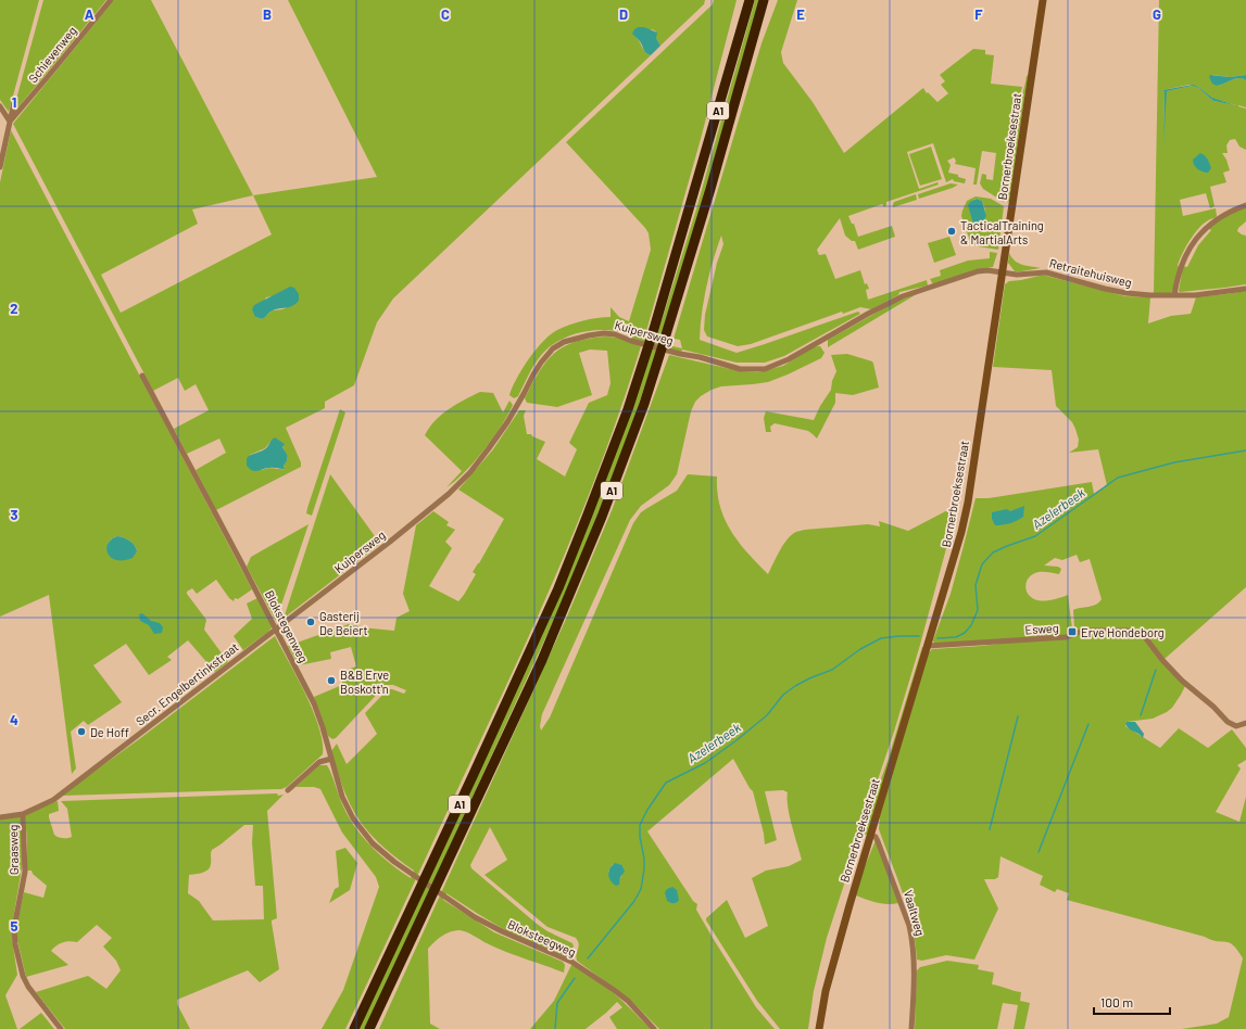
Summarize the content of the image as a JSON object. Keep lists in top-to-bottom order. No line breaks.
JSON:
{"streets":{"highway":["A1"],"main road":["Bornerbroeksestraat"],"street":["Schievenweg","Retraitehuisweg","Kuipersweg","Blokstegenweg","Esweg","Secr. Engelbertinkstraat","Graasweg","Vaaltweg","Bloksteegweg"]},"crossings":[["Bornerbroeksestraat","Retraitehuisweg"],["Bornerbroeksestraat","Kuipersweg"],["Bornerbroeksestraat","Esweg"],["Bornerbroeksestraat","Vaaltweg"],["Retraitehuisweg","Kuipersweg"],["Kuipersweg","Blokstegenweg"],["Kuipersweg","Secr. Engelbertinkstraat"],["Blokstegenweg","Secr. Engelbertinkstraat"],["Blokstegenweg","Bloksteegweg"],["Secr. Engelbertinkstraat","Graasweg"]],"water":["Azelerbeek"],"places":{"other":["TacticalTraining & MartialArts","Gasterij De Beiert","B&B Erve Boskott'n","De Hoff"],"transit":["Erve Hondeborg"]},"scale_bar":"100 m","grid":{"columns":["A","B","C","D","E","F","G"],"rows":["1","2","3","4","5"]}}
